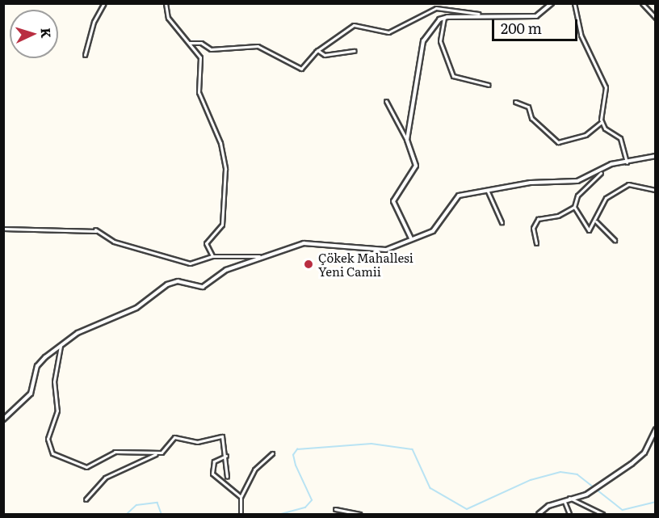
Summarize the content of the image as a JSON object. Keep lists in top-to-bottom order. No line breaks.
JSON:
{"places":["Çökek Mahallesi Yeni Camii"],"scale_bar":"200 m","north":"right"}
